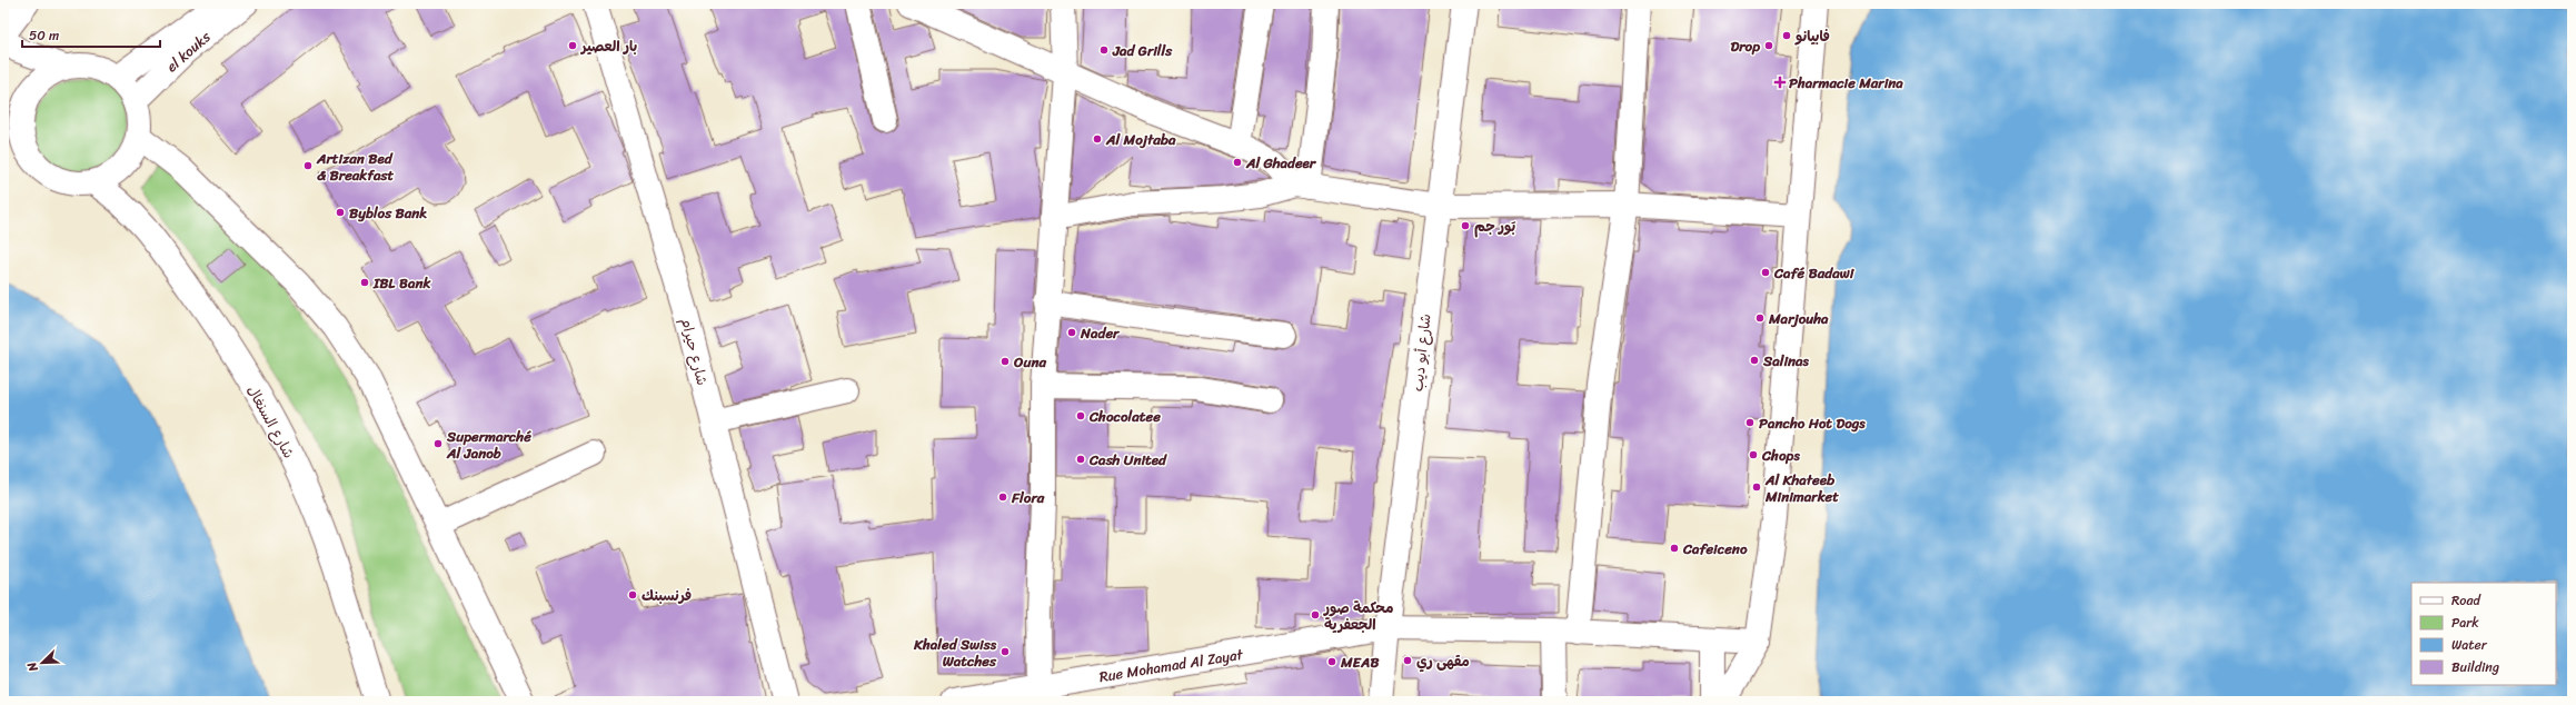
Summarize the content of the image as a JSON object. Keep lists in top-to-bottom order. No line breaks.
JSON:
{"streets":{"street":["el kouks","شارع حيرام","شارع أبو ديب","شارع السنغال","Rue Mohamad Al Zayat"]},"crossings":[["el kouks","شارع السنغال"],["شارع أبو ديب","Rue Mohamad Al Zayat"]],"places":{"other":["فابيانو","بار العصير","Drop","Jad Grills","Al Mojtaba","Al Ghadeer","Artizan Bed & Breakfast","Byblos Bank","بَور جم","Café Badawi","IBL Bank","Marjouha","Nader","Salinas","Ouna","Chocolatee","Pancho Hot Dogs","Supermarché Al Janob","Chops","Cash United","Al Khateeb Minimarket","Flora","Cafeiceno","فرنسبنك","محكمة صور الجعفرية","Khaled Swiss Watches","مقهى ري","MEAB"],"health":["Pharmacie Marina"]},"legend":["Road","Park","Water","Building"],"scale_bar":"50 m","north":"bottom left"}
